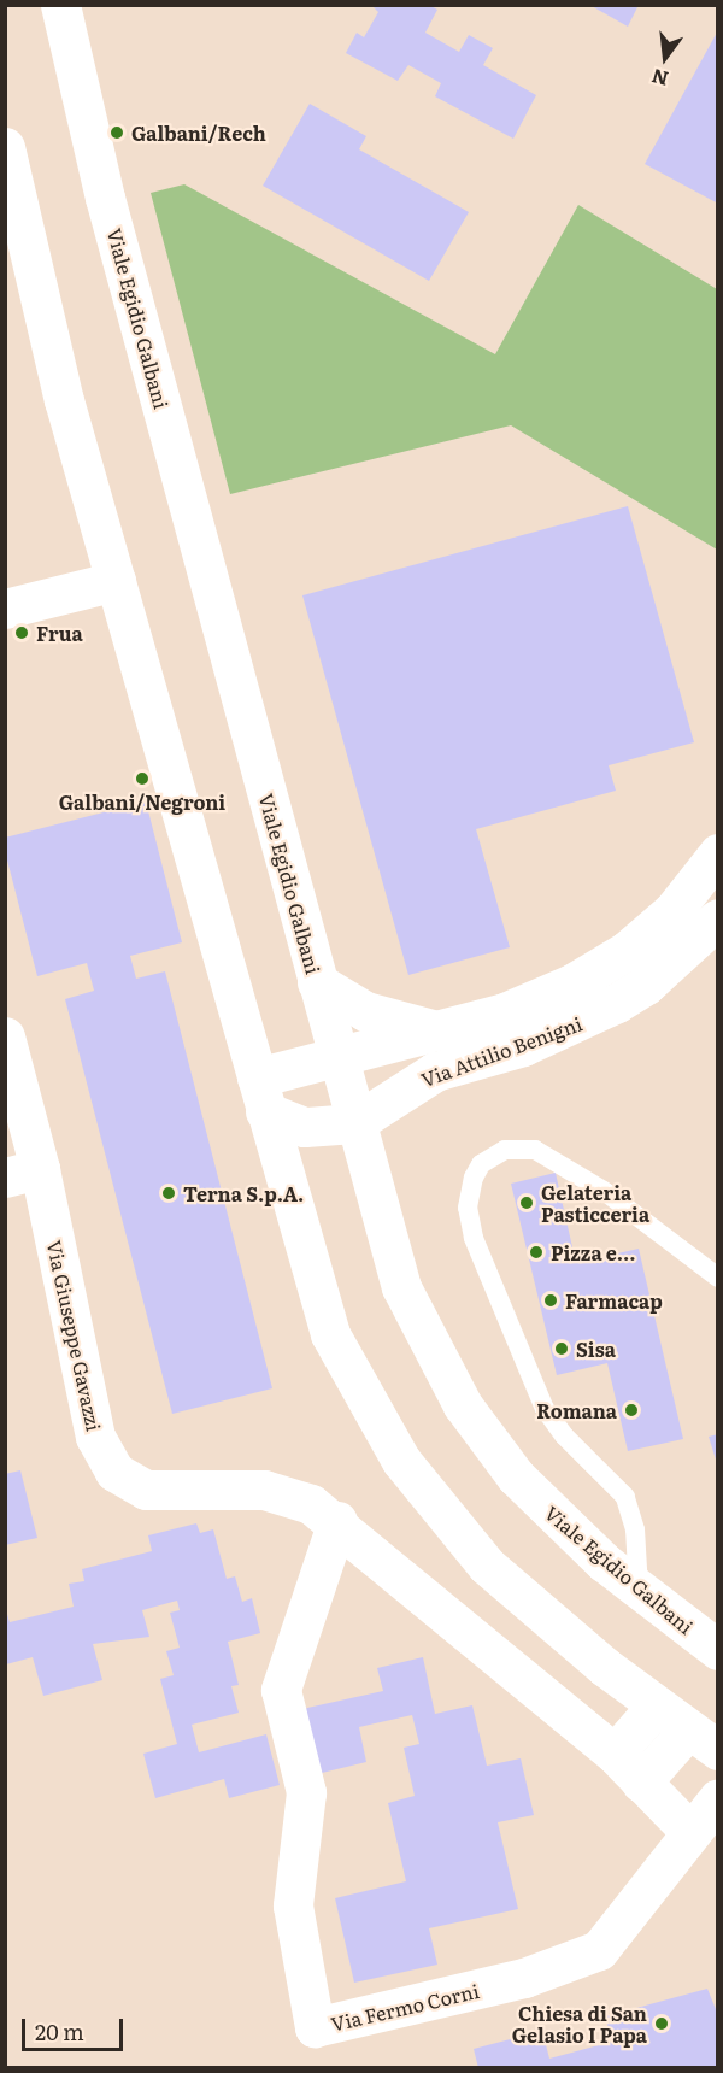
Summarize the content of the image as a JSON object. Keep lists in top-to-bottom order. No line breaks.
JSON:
{"streets":{"street":["Viale Egidio Galbani","Via Attilio Benigni","Via Giuseppe Gavazzi","Via Fermo Corni"]},"crossings":[["Viale Egidio Galbani","Via Attilio Benigni"],["Via Giuseppe Gavazzi","Via Fermo Corni"]],"places":["Galbani/Rech","Frua","Galbani/Negroni","Terna S.p.A.","Gelateria Pasticceria","Pizza e...","Farmacap","Sisa","Romana","Chiesa di San Gelasio I Papa"],"scale_bar":"20 m","north":"bottom"}
